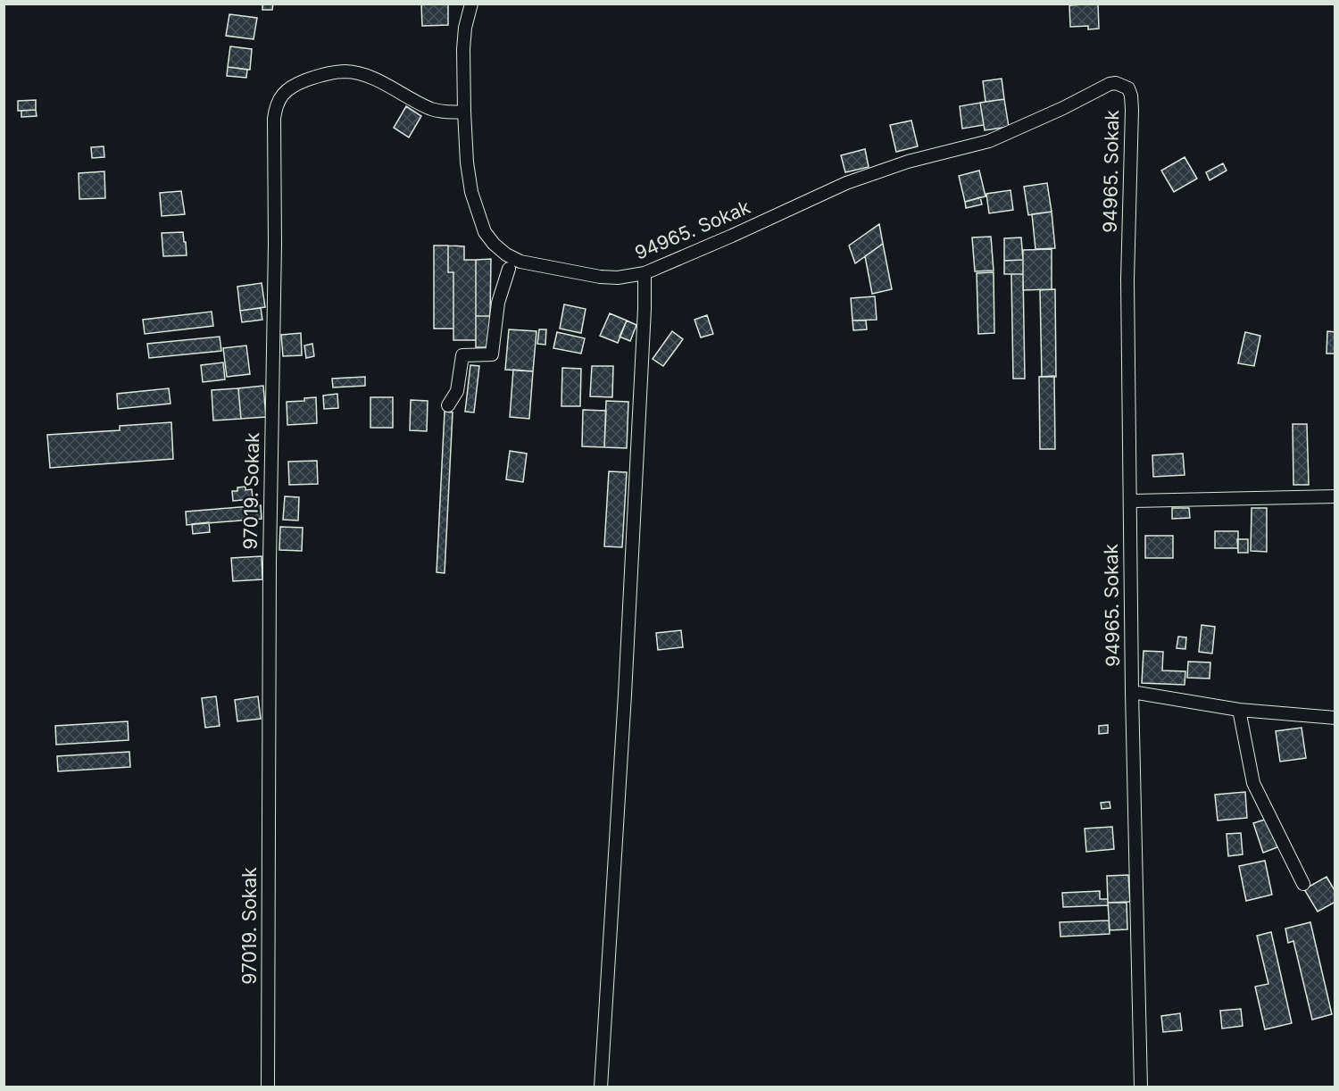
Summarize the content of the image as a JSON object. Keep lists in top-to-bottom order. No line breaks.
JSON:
{"streets":{"street":["94965. Sokak","97019. Sokak"]},"crossings":[["94965. Sokak","97019. Sokak"]]}
